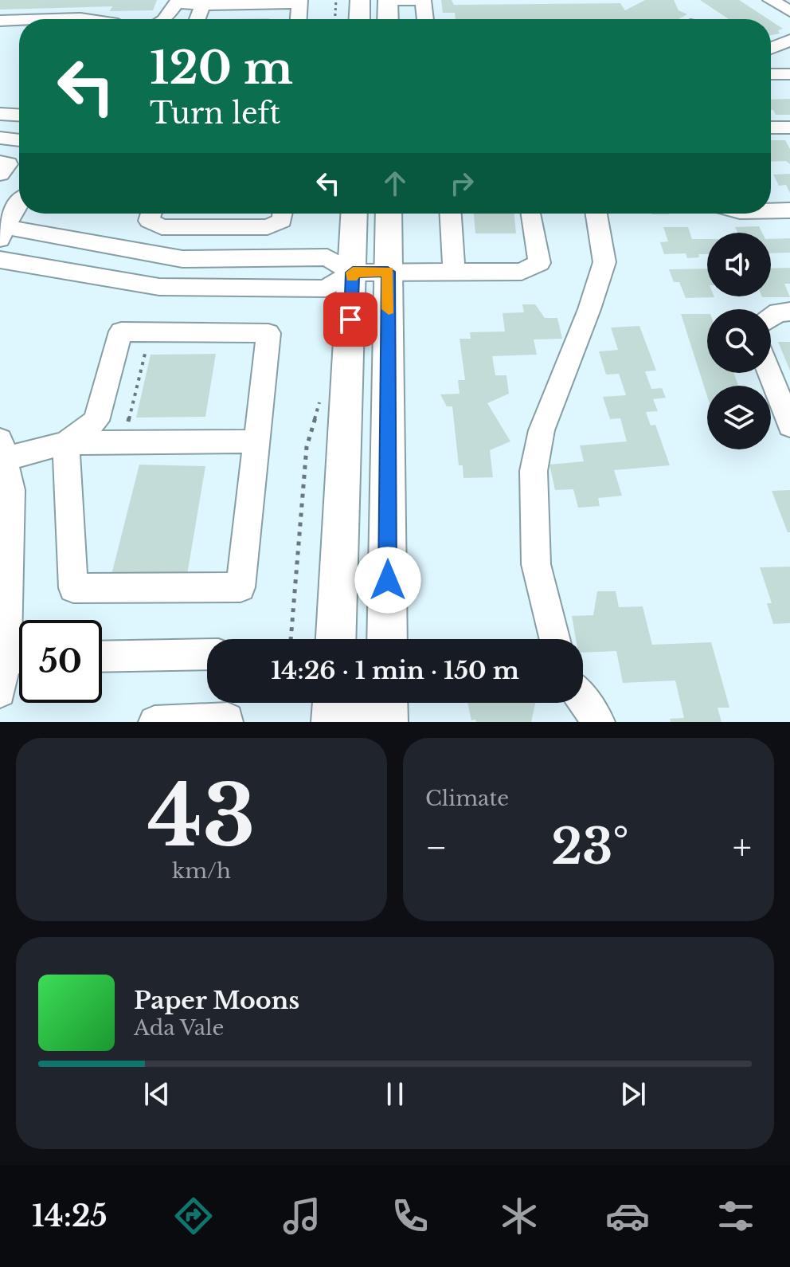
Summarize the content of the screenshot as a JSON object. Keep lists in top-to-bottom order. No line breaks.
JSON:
{"page":{"turn":["120 m","Turn left"],"limit":"50","trip":"14:26 · 1 min · 150 m","tile":[["43","km/h"],"Climate"],"heat":["−","23°","+"],"song":["Paper Moons","Ada Vale"],"tabs":"14:25"}}
